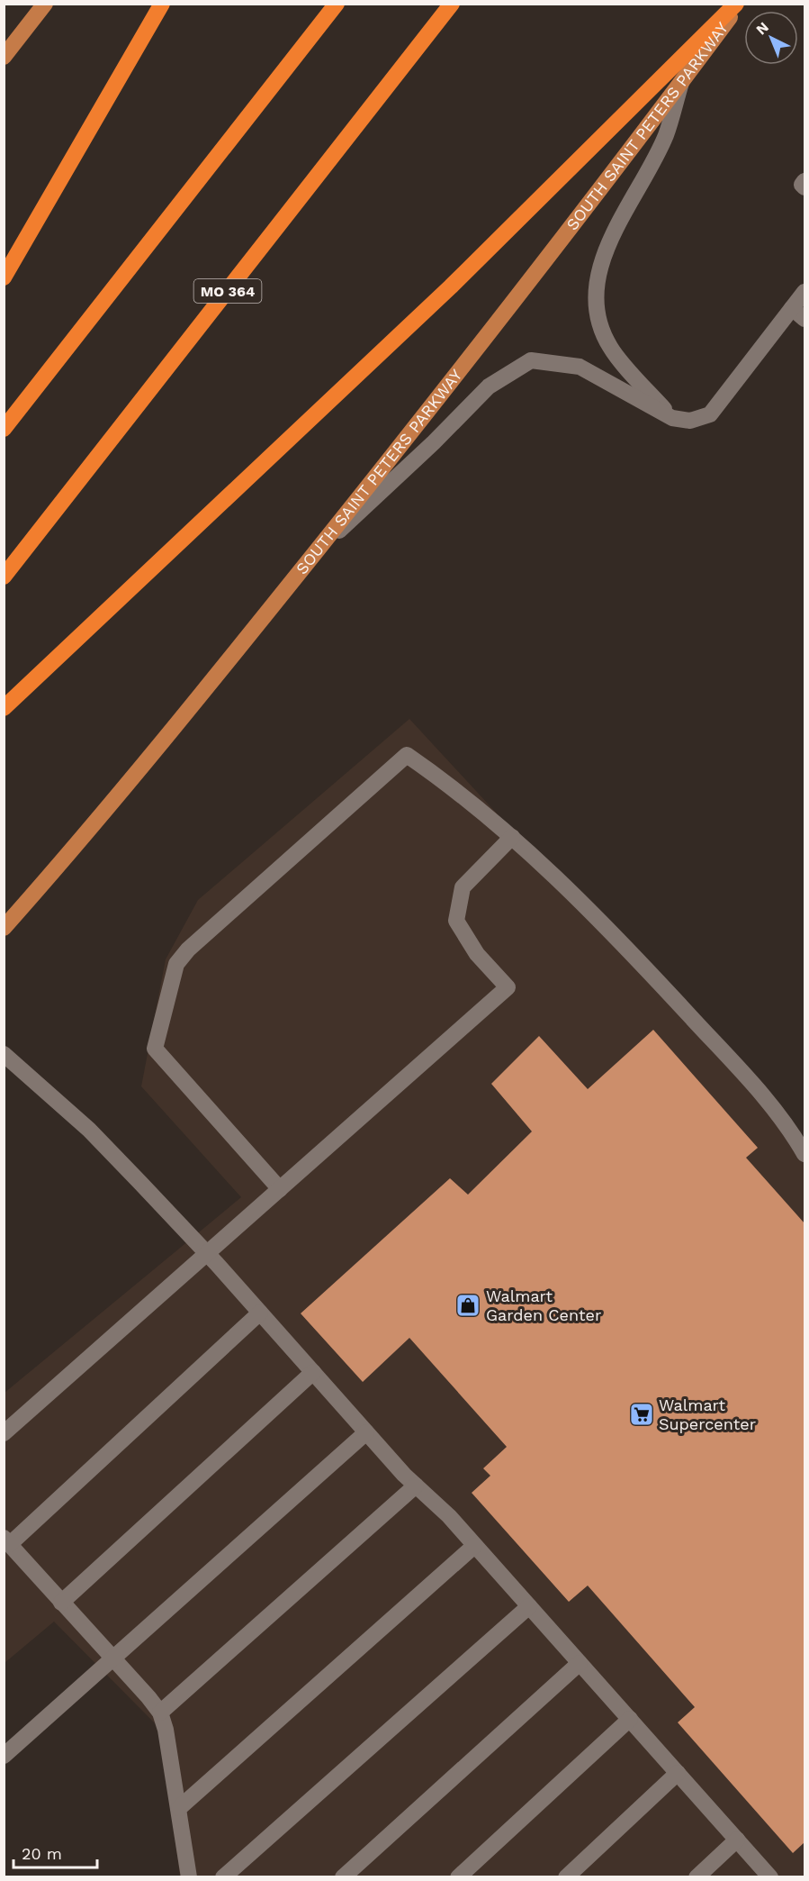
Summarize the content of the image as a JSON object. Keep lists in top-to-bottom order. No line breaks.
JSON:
{"streets":{"highway":["MO 364"],"main road":["SOUTH SAINT PETERS PARKWAY"]},"places":{"shop":["Walmart Garden Center"],"supermarket":["Walmart Supercenter"]},"scale_bar":"20 m","north":"top left"}
